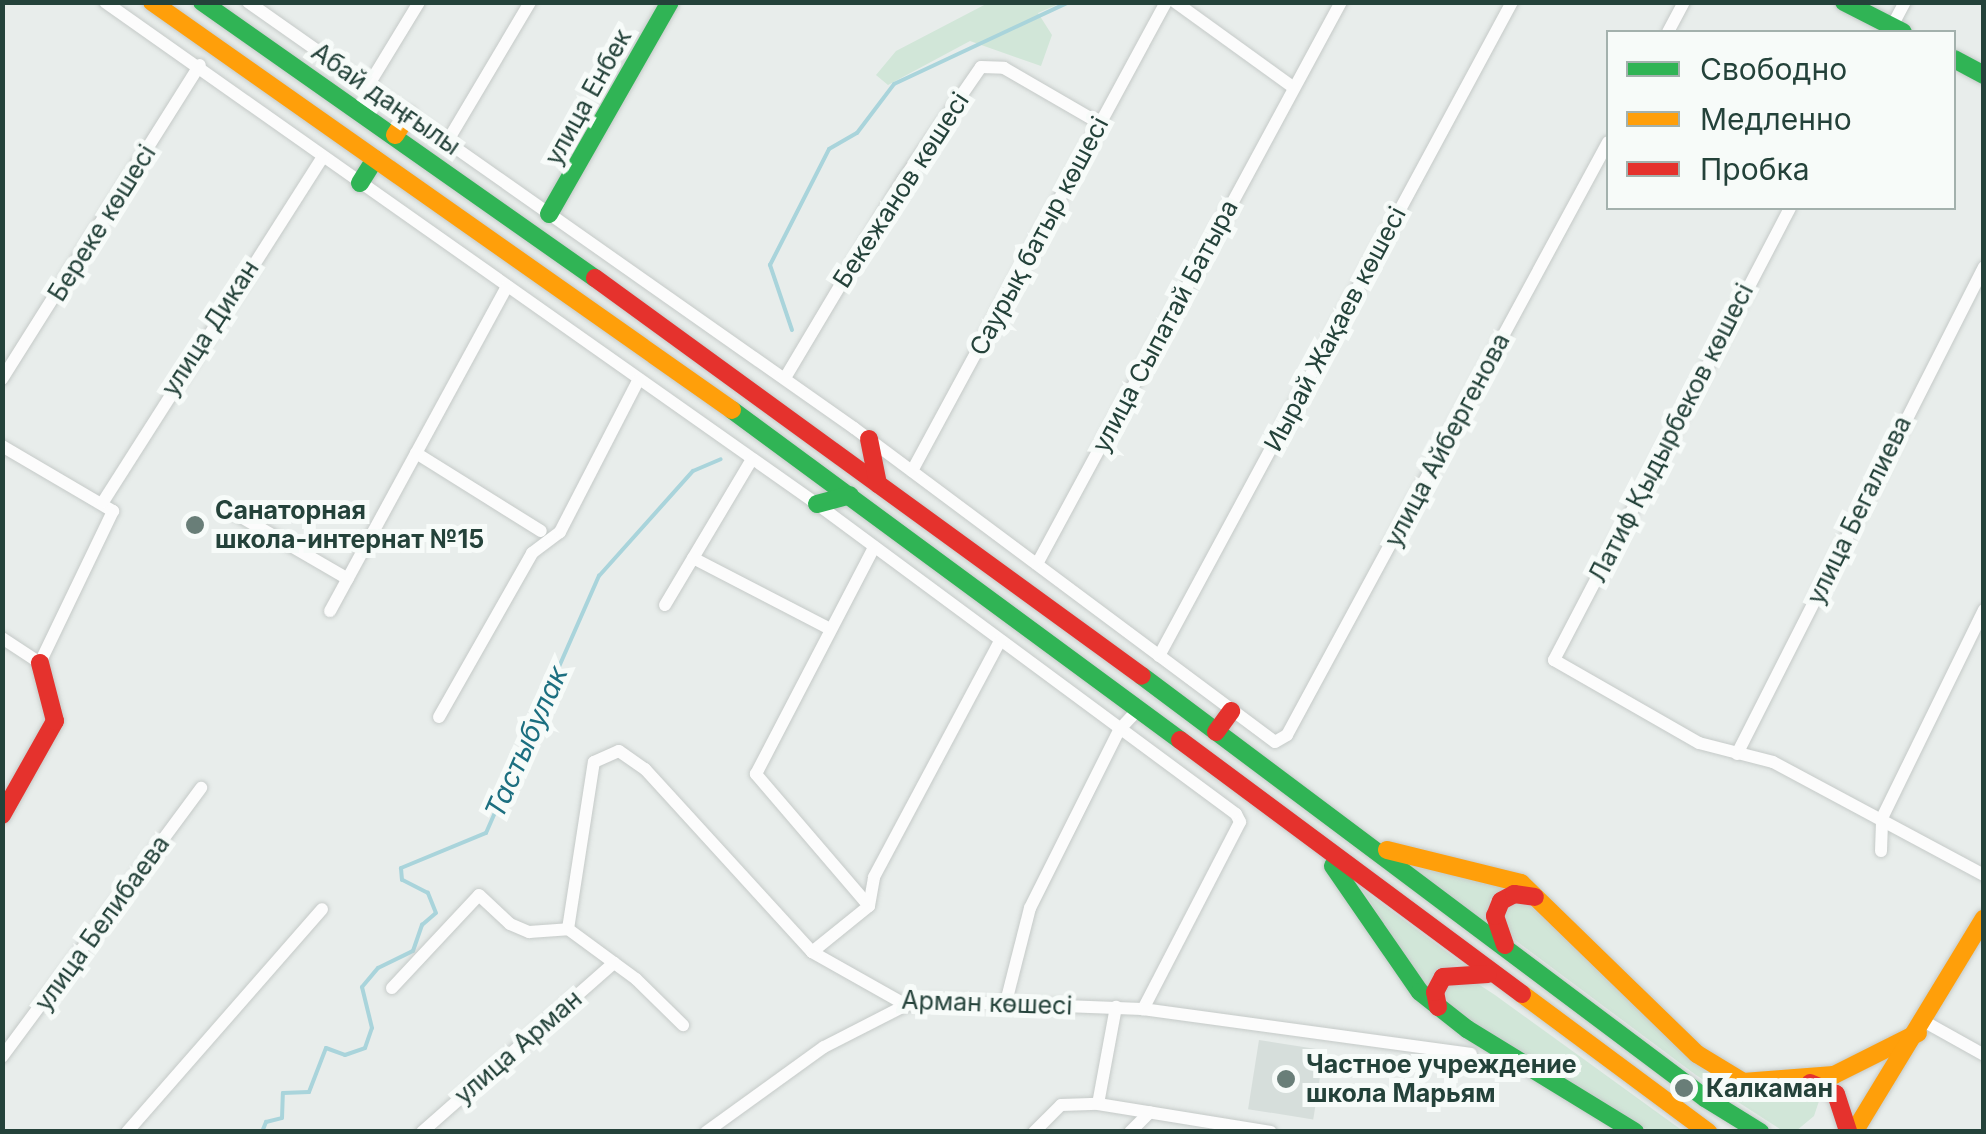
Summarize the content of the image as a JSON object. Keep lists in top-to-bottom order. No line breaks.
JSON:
{"streets":{"main road":["улица Енбек","Абай даңғылы"],"street":["Бекежанов көшесі","Береке көшесі","Саурық батыр көшесі","улица Сыпатай Батыра","улица Дикан","Иырай Жақаев көшесі","Латиф Қыдырбеков көшесі","улица Айбергенова","улица Бегалиева","улица Белибаева","Арман көшесі","улица Арман"]},"crossings":[["Бекежанов көшесі","Саурық батыр көшесі"],["Латиф Қыдырбеков көшесі","улица Бегалиева"]],"water":["Тастыбулак"],"places":["Санаторная школа-интернат №15","Частное учреждение школа Марьям","Калкаман"],"legend":["Свободно","Медленно","Пробка"]}
